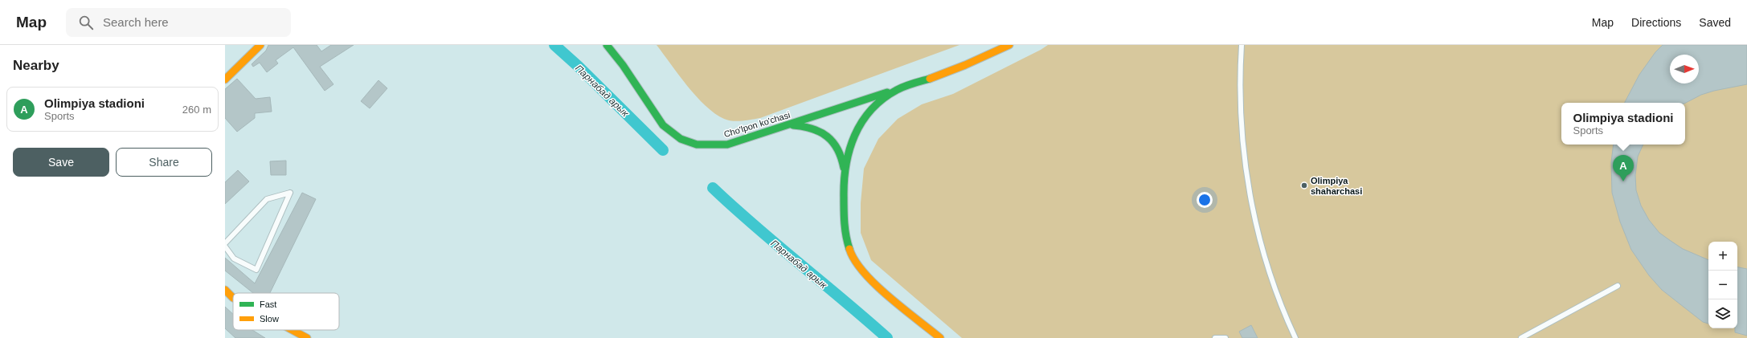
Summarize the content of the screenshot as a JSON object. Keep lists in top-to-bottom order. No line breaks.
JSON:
{"streets":{"main road":["Cho'lpon ko'chasi"]},"water":["Парнабад арык"],"places":["Olimpiya shaharchasi"],"legend":["Fast","Slow"],"north":"right","page":{"header":"Map","search":"Search here","nav":["Map","Directions","Saved"],"heading":"Nearby","list":[{"mark":"A","name":"Olimpiya stadioni","note":"Sports","value":"260 m"}],"popup":["Olimpiya stadioni","Sports"],"buttons":["Save","Share"],"pins":"A","map_buttons":["+","−"]}}
